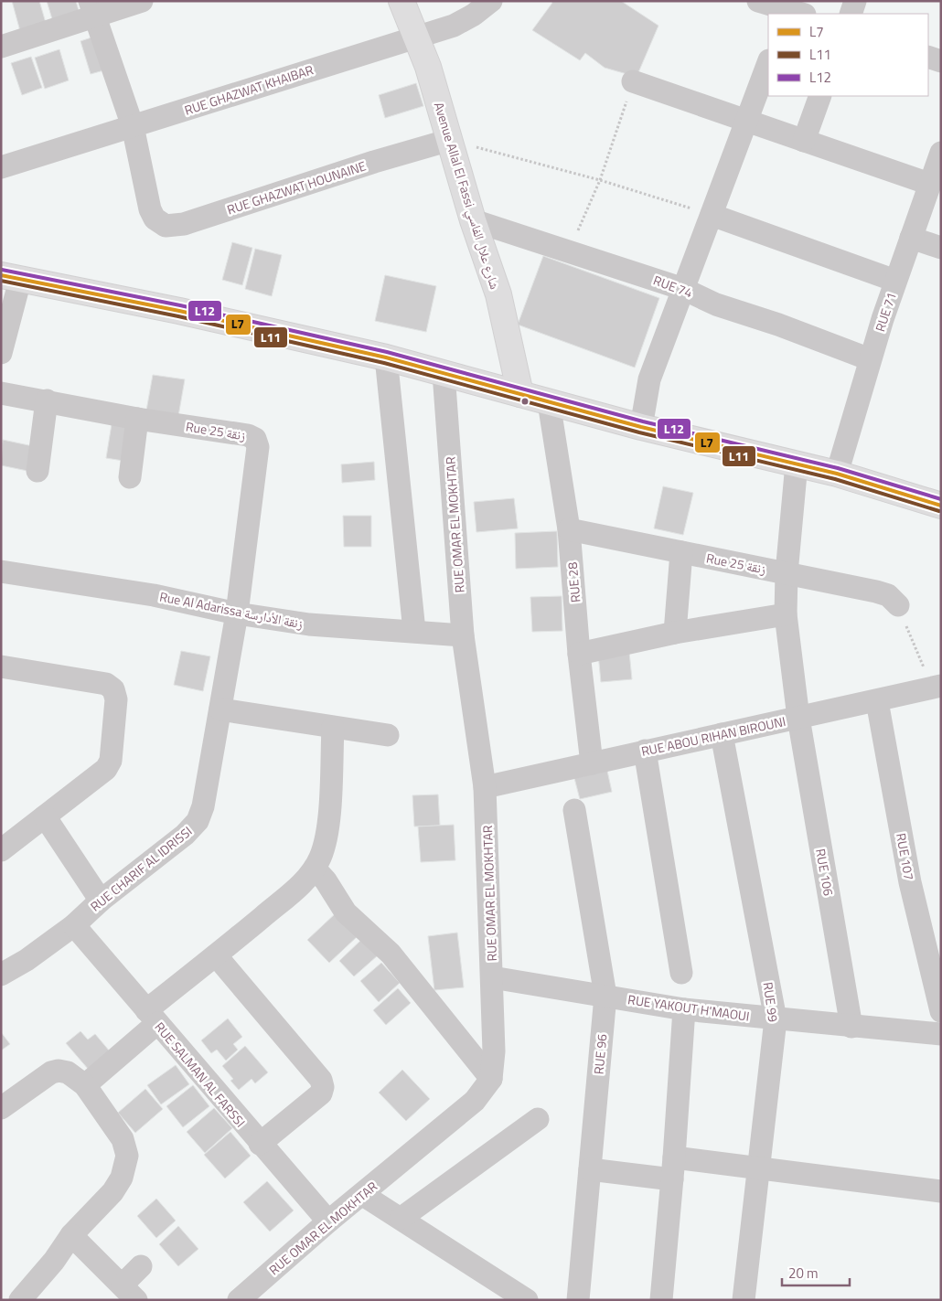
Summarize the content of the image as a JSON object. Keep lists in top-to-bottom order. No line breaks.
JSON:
{"streets":{"main road":["Avenue Allal El Fassi شارع علال الفاسي"],"street":["RUE GHAZWAT KHAIBAR","RUE GHAZWAT HOUNAINE","RUE 74","RUE 71","Rue 25 زنقة","RUE OMAR EL MOKHTAR","RUE 28","Rue Al Adarissa زنقة الأدارسة","RUE ABOU RIHAN BIROUNI","RUE 107","RUE CHARIF AL IDRISSI","RUE 106","RUE 99","RUE YAKOUT H'MAOUI","RUE 96","RUE SALMAN AL FARSSI"]},"crossings":[["RUE GHAZWAT KHAIBAR","RUE GHAZWAT HOUNAINE"],["RUE GHAZWAT KHAIBAR","Avenue Allal El Fassi شارع علال الفاسي"],["RUE GHAZWAT HOUNAINE","Avenue Allal El Fassi شارع علال الفاسي"],["Avenue Allal El Fassi شارع علال الفاسي","RUE 74"],["RUE 74","RUE 71"],["Rue 25 زنقة","RUE 28"],["Rue 25 زنقة","Rue Al Adarissa زنقة الأدارسة"],["Rue 25 زنقة","RUE CHARIF AL IDRISSI"],["Rue 25 زنقة","RUE 106"],["RUE OMAR EL MOKHTAR","Rue Al Adarissa زنقة الأدارسة"],["RUE OMAR EL MOKHTAR","RUE ABOU RIHAN BIROUNI"],["RUE OMAR EL MOKHTAR","RUE YAKOUT H'MAOUI"],["RUE OMAR EL MOKHTAR","RUE SALMAN AL FARSSI"],["RUE 28","RUE ABOU RIHAN BIROUNI"],["Rue Al Adarissa زنقة الأدارسة","RUE CHARIF AL IDRISSI"],["RUE ABOU RIHAN BIROUNI","RUE 107"],["RUE ABOU RIHAN BIROUNI","RUE 106"],["RUE ABOU RIHAN BIROUNI","RUE 99"],["RUE CHARIF AL IDRISSI","RUE SALMAN AL FARSSI"],["RUE 106","RUE YAKOUT H'MAOUI"],["RUE 99","RUE YAKOUT H'MAOUI"],["RUE YAKOUT H'MAOUI","RUE 96"]],"lines":["transit line L12","transit line L7","transit line L11"],"legend":["L7","L11","L12"],"scale_bar":"20 m"}
